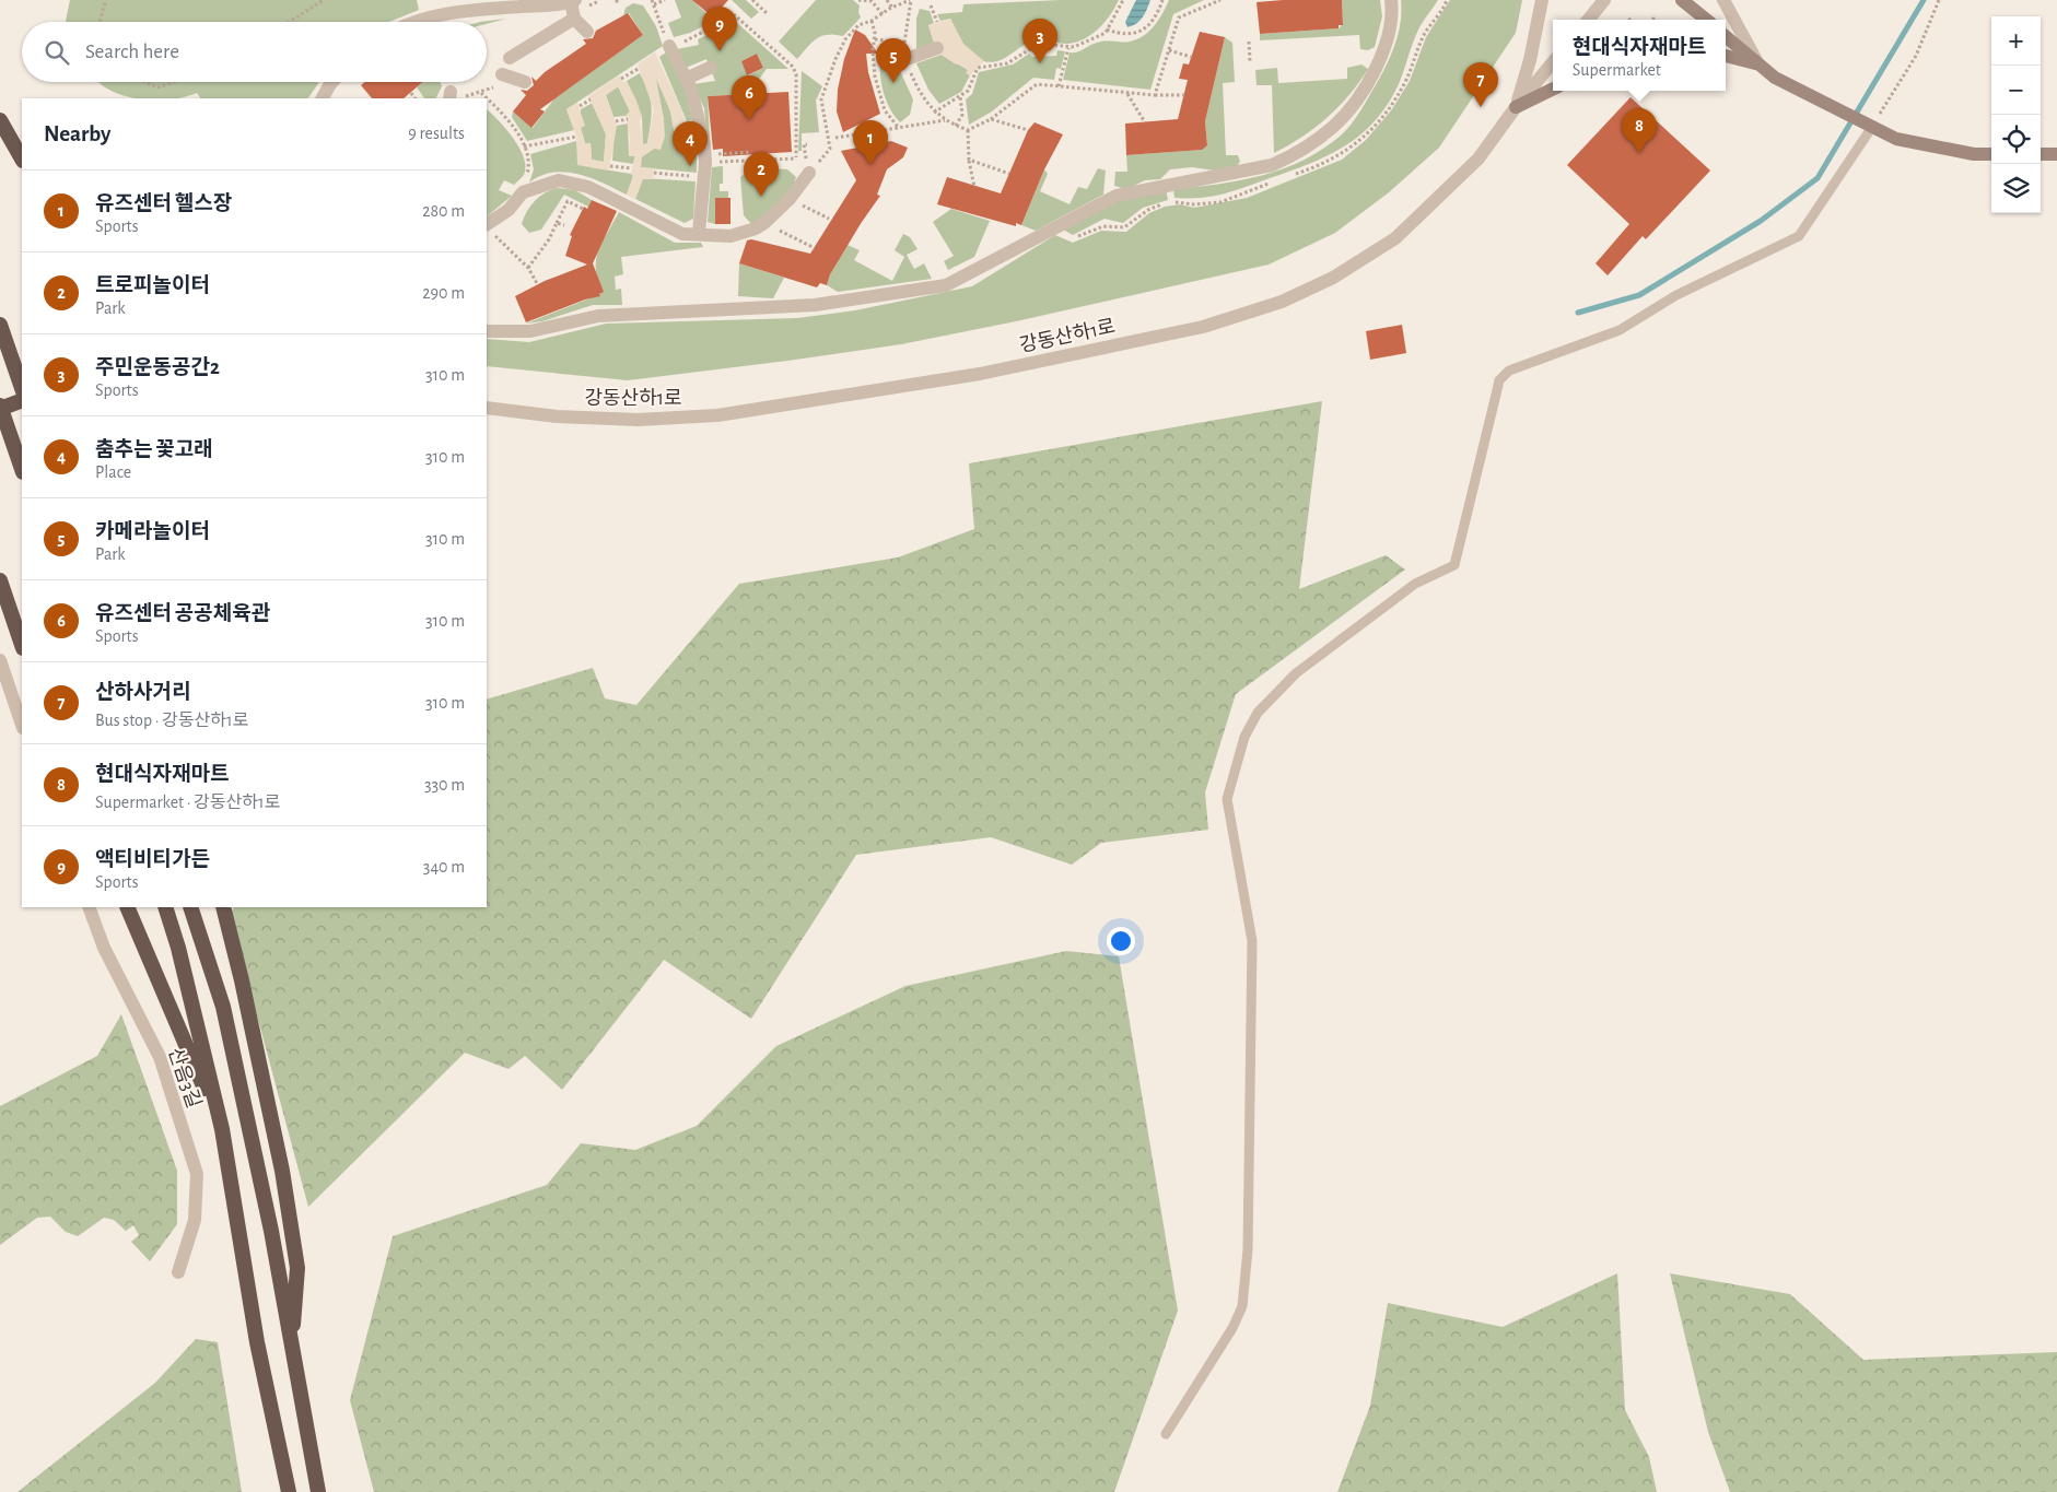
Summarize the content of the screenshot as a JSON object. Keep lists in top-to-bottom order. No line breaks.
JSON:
{"streets":{"street":["강동산하1로","산음3길"]},"page":{"pins":["9","3","5","7","6","8","1","4","2"],"map_buttons":["+","−"],"popup":["현대식자재마트","Supermarket"],"search":"Search here","heading":["Nearby","9 results"],"list":[{"mark":"1","name":"유즈센터 헬스장","note":"Sports","value":"280 m"},{"mark":"2","name":"트로피놀이터","note":"Park","value":"290 m"},{"mark":"3","name":"주민운동공간2","note":"Sports","value":"310 m"},{"mark":"4","name":"춤추는 꽃고래","note":"Place","value":"310 m"},{"mark":"5","name":"카메라놀이터","note":"Park","value":"310 m"},{"mark":"6","name":"유즈센터 공공체육관","note":"Sports","value":"310 m"},{"mark":"7","name":"산하사거리","note":"Bus stop · 강동산하1로","value":"310 m"},{"mark":"8","name":"현대식자재마트","note":"Supermarket · 강동산하1로","value":"330 m"},{"mark":"9","name":"액티비티가든","note":"Sports","value":"340 m"}]}}
